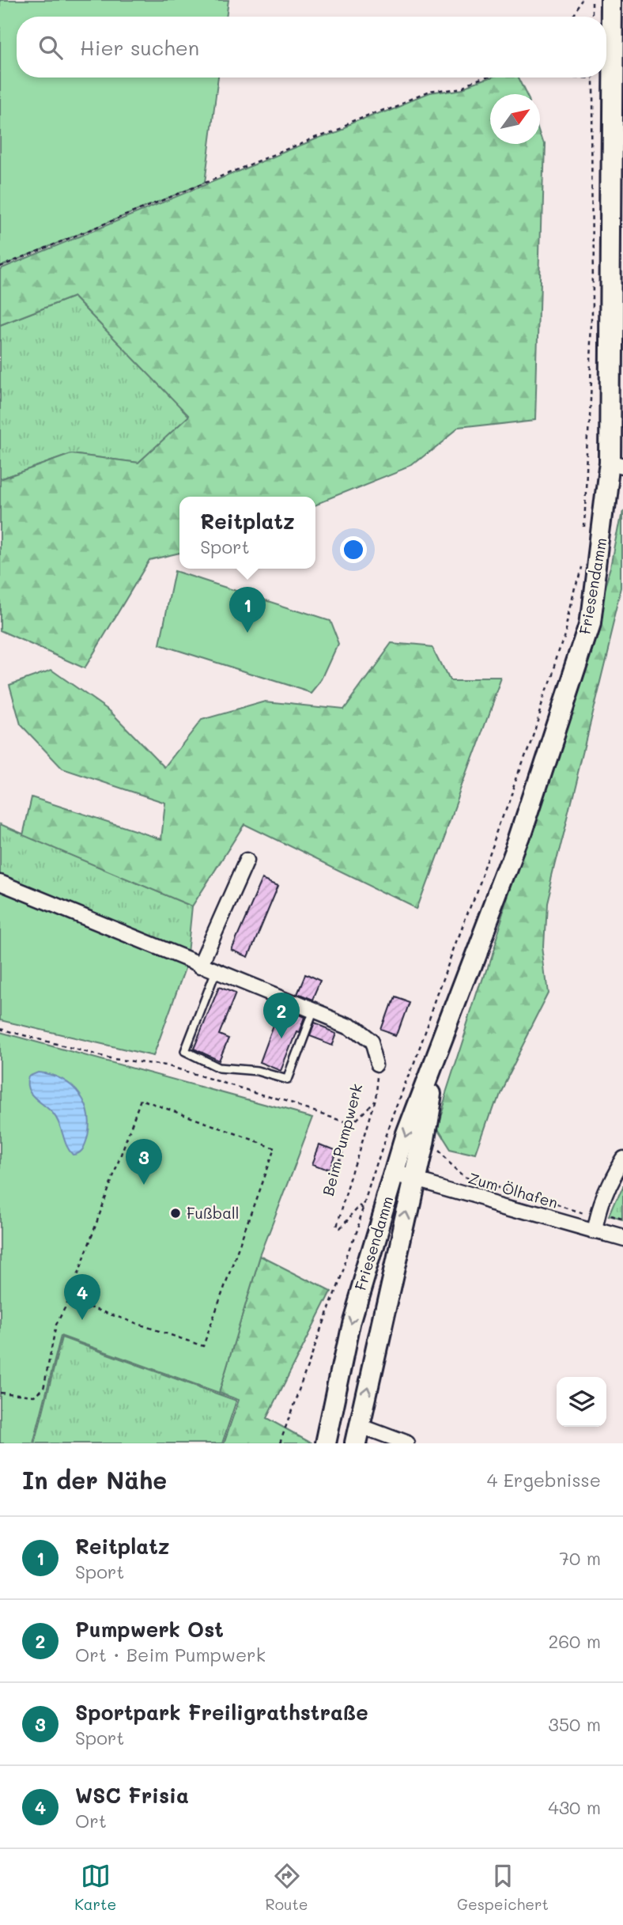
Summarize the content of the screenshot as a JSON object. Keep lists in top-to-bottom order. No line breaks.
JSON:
{"streets":{"main road":["Friesendamm"],"street":["Zum Ölhafen"],"path":["Beim Pumpwerk"]},"crossings":[["Friesendamm","Zum Ölhafen"]],"places":["Fußball"],"north":"top right","page":{"search":"Hier suchen","popup":["Reitplatz","Sport"],"pins":["1","2","3","4"],"heading":["In der Nähe","4 Ergebnisse"],"list":[{"mark":"1","name":"Reitplatz","note":"Sport","value":"70 m"},{"mark":"2","name":"Pumpwerk Ost","note":"Ort · Beim Pumpwerk","value":"260 m"},{"mark":"3","name":"Sportpark Freiligrathstraße","note":"Sport","value":"350 m"},{"mark":"4","name":"WSC Frisia","note":"Ort","value":"430 m"}],"nav":["Karte","Route","Gespeichert"]}}
